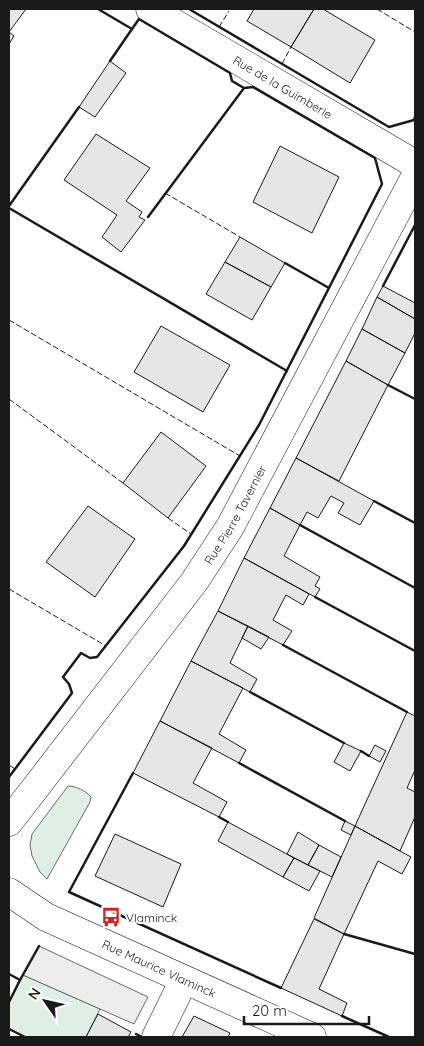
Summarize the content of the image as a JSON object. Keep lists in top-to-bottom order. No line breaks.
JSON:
{"streets":{"street":["Rue de la Guimberie","Rue Pierre Tavernier","Rue Maurice Vlaminck"]},"places":{"bus stop":["Vlaminck"]},"scale_bar":"20 m","north":"top left"}
